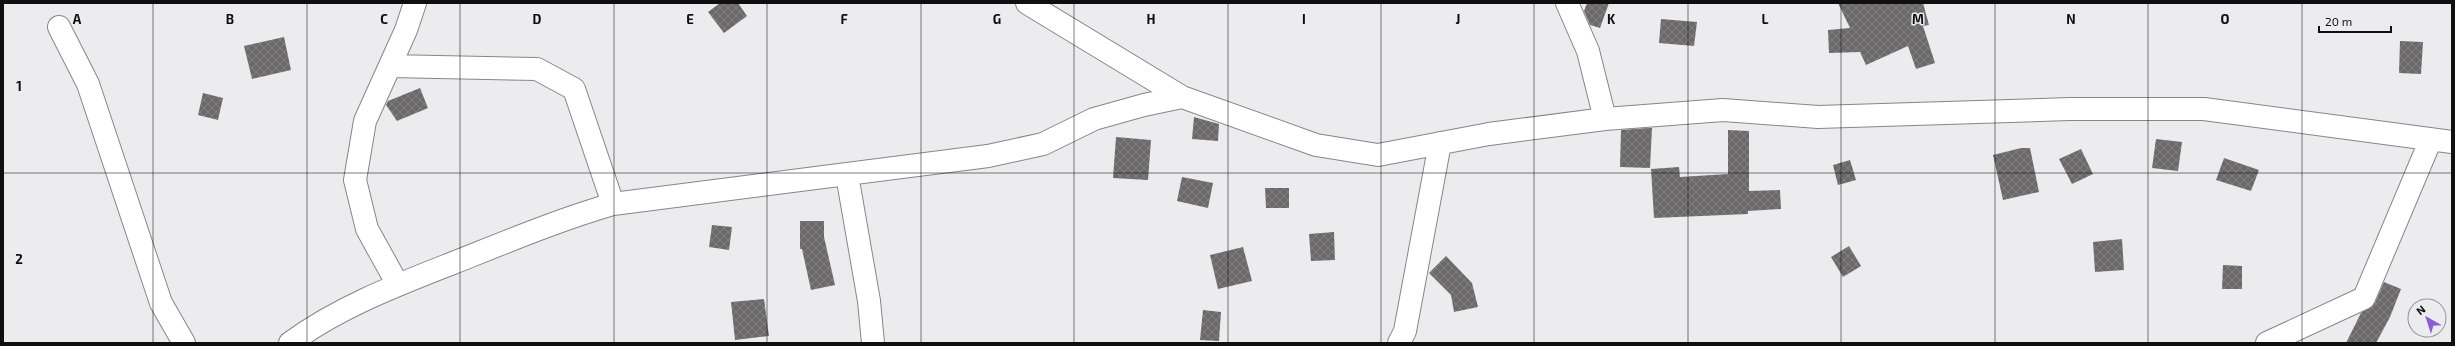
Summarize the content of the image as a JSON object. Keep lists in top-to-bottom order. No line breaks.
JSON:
{"scale_bar":"20 m","north":"top left","grid":{"columns":["A","B","C","D","E","F","G","H","I","J","K","L","M","N","O"],"rows":["1","2"]}}
